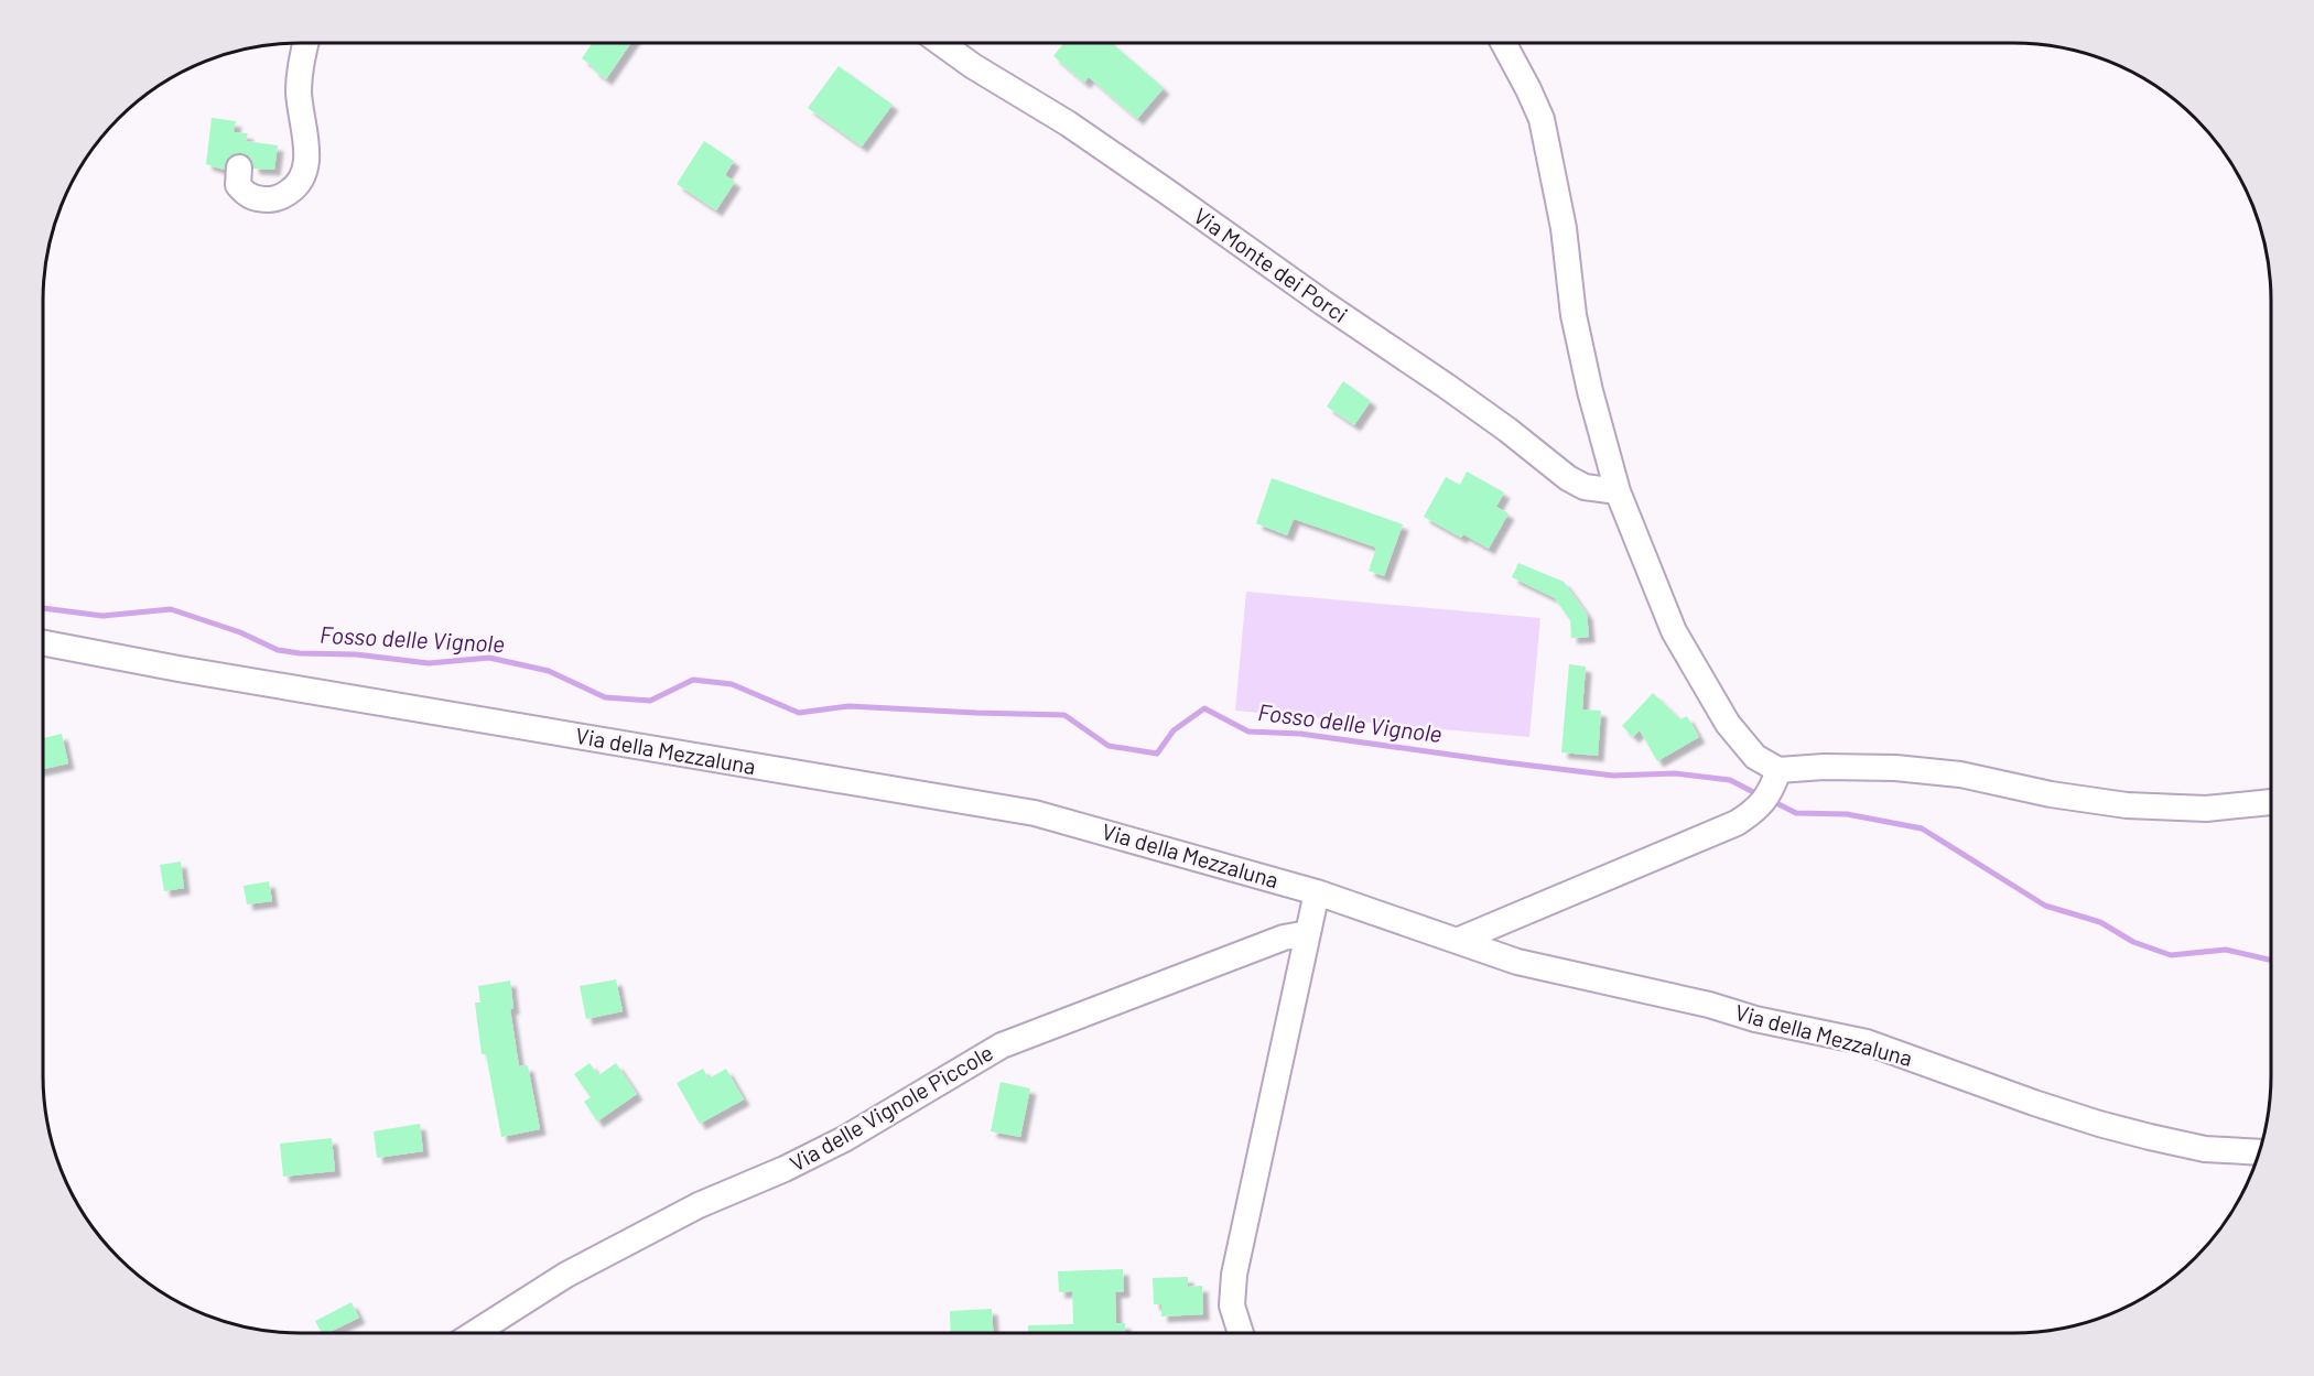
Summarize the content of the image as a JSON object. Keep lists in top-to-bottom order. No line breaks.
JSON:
{"streets":{"street":["Via Monte dei Porci","Via della Mezzaluna","Via delle Vignole Piccole"]},"water":["Fosso delle Vignole"]}
